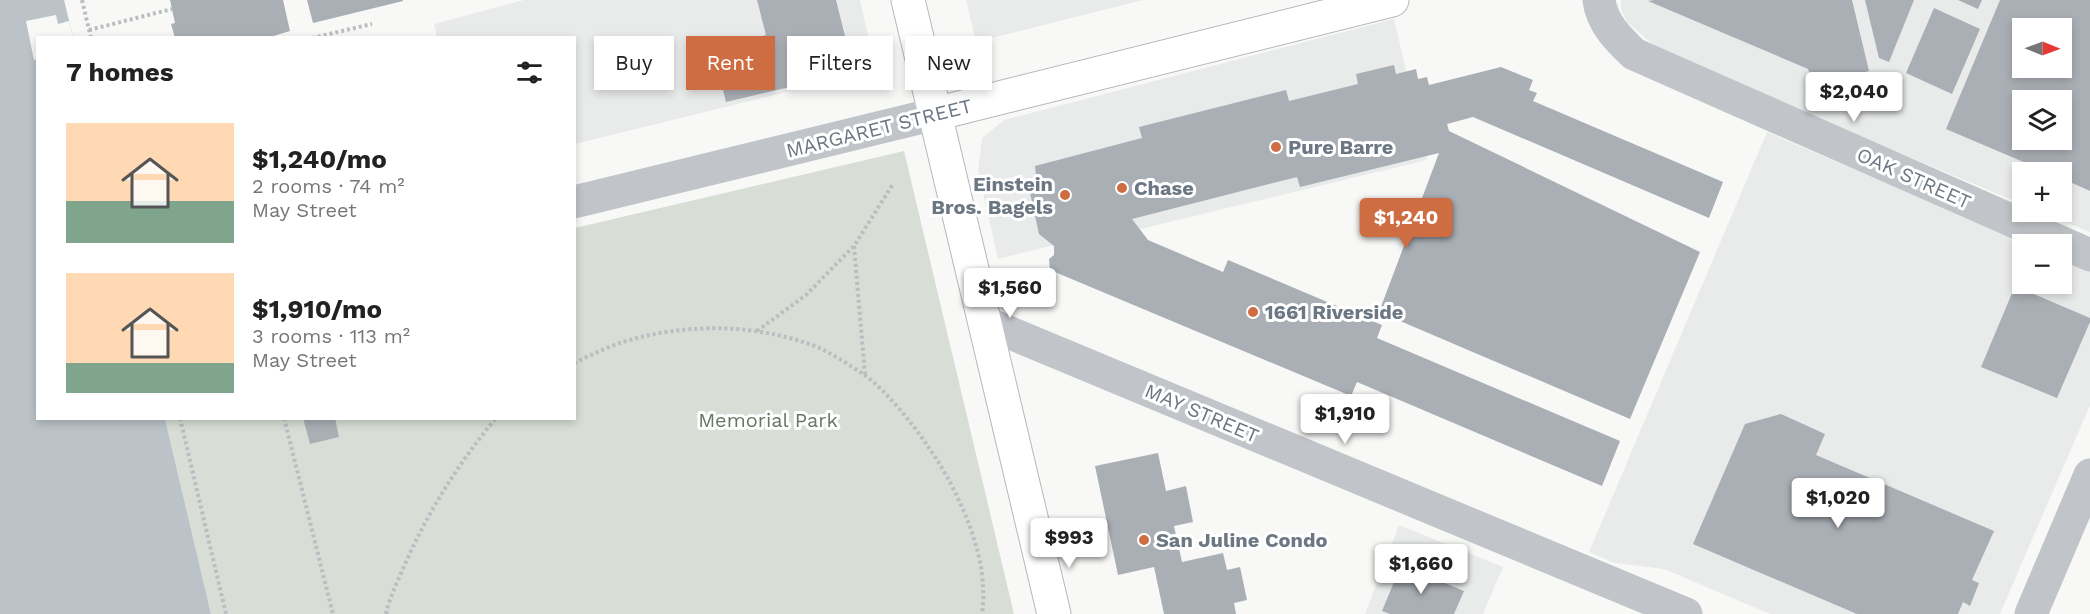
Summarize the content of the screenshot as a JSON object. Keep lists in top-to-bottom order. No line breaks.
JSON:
{"streets":{"main road":["MARGARET STREET"],"street":["OAK STREET","MAY STREET"]},"parks":["Memorial Park"],"places":["Pure Barre","Chase","Einstein Bros. Bagels","1661 Riverside","San Juline Condo"],"north":"right","page":{"map_buttons":["+","−"],"chip":["Buy","Rent","Filters","New"],"heading":"7 homes","price":["$2,040","$1,240","$1,560","$1,910","$1,020","$993","$1,660"],"list":[{"name":"$1,240/mo","note":"2 rooms · 74 m² · May Street"},{"name":"$1,910/mo","note":"3 rooms · 113 m² · May Street"}]}}
